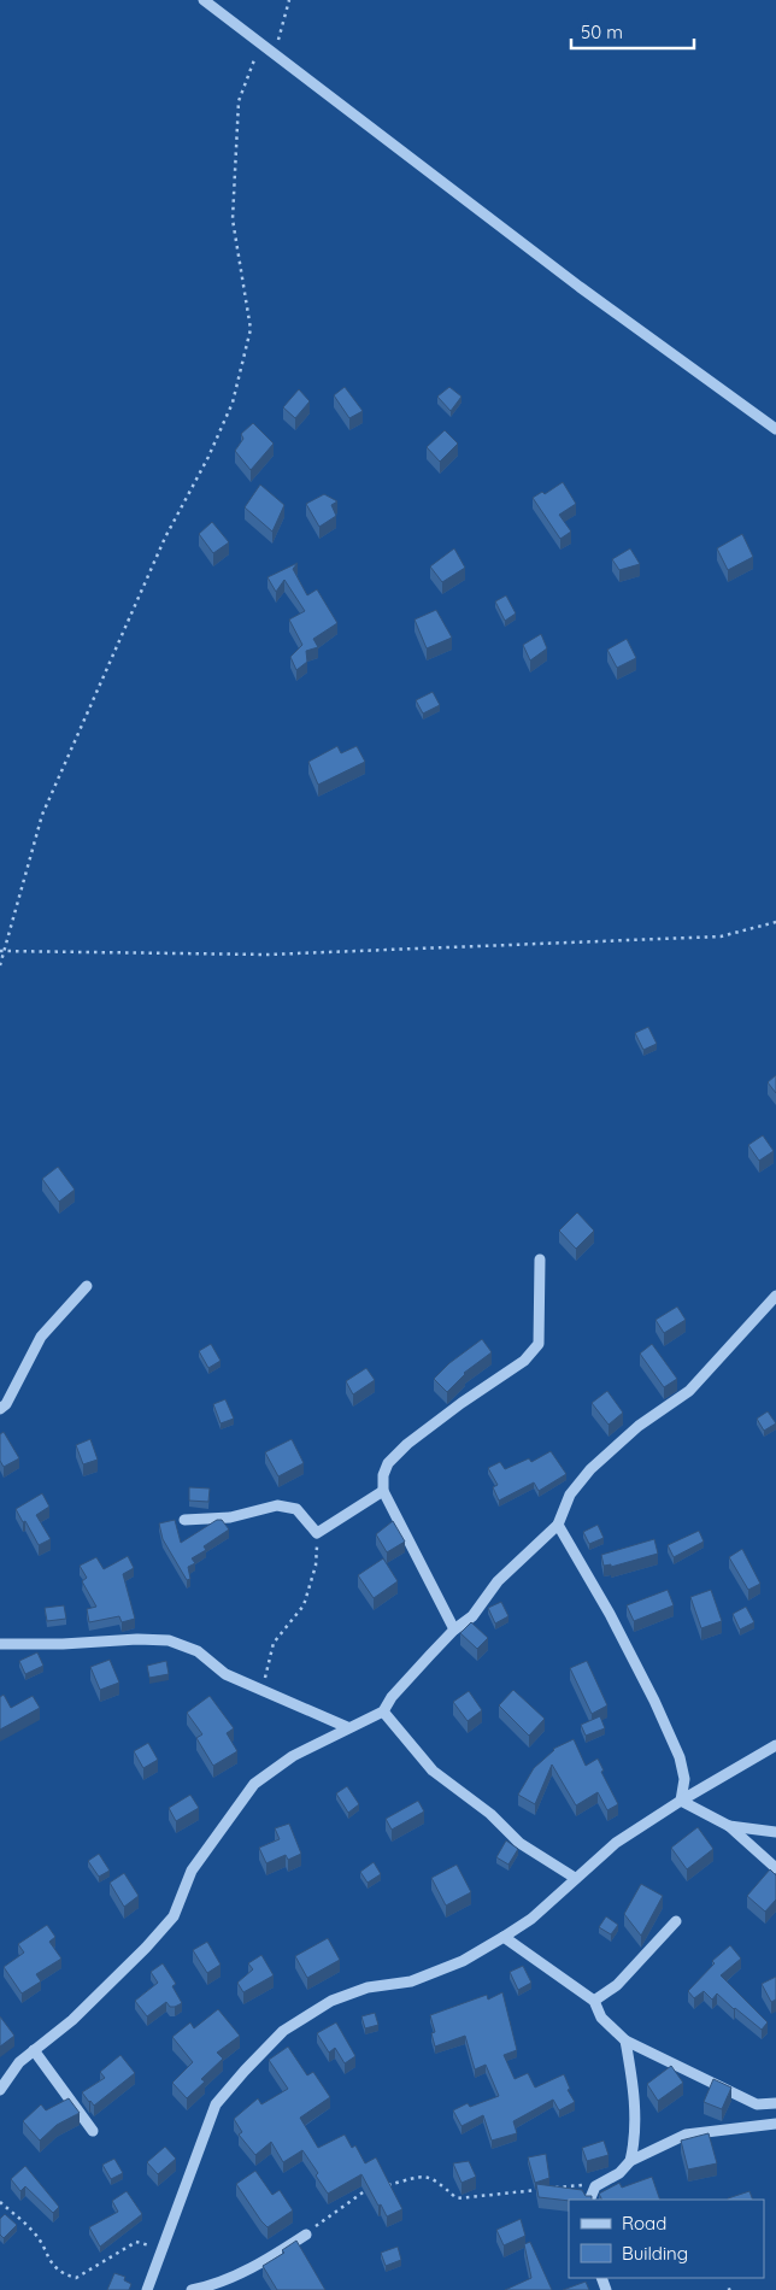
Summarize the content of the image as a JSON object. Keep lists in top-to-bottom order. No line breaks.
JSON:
{"legend":["Road","Building"],"scale_bar":"50 m"}
